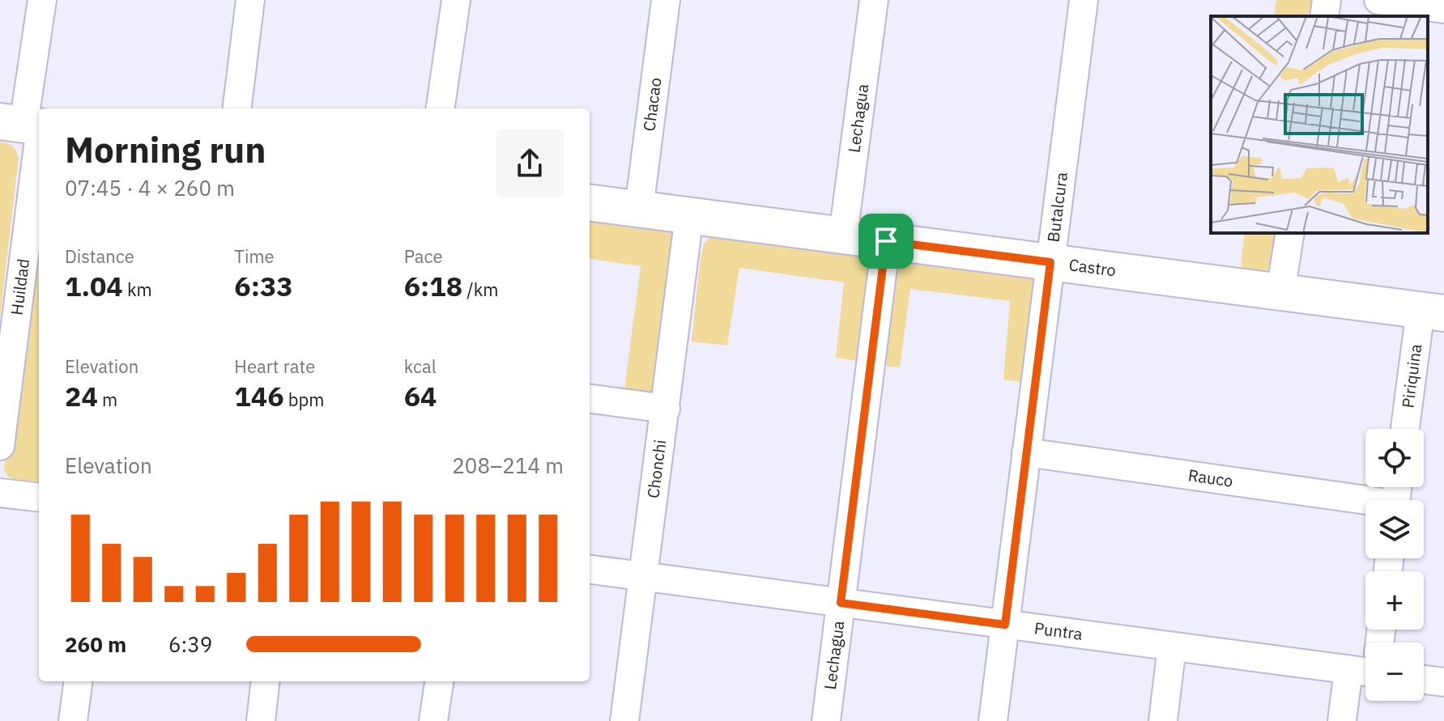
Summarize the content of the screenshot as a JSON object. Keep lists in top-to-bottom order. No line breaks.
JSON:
{"streets":{"street":["Chacao","Lechagua","Butalcura","Castro","Huildad","Piriquina","Chonchi","Rauco","Puntra"]},"crossings":[["Chacao","Castro"],["Lechagua","Castro"],["Lechagua","Puntra"],["Butalcura","Castro"],["Butalcura","Rauco"],["Butalcura","Puntra"],["Castro","Piriquina"],["Castro","Chonchi"],["Chonchi","Puntra"]],"page":{"heading":["Morning run","07:45 · 4 × 260 m"],"stats":[["Distance","1.04 km"],["Time","6:33"],["Pace","6:18 /km"],["Elevation","24 m"],["Heart rate","146 bpm"],["kcal","64"]],"map_buttons":["+","−"],"chart":["Elevation","208–214 m"],"list":[{"name":"260 m","note":"6:39"}]}}
